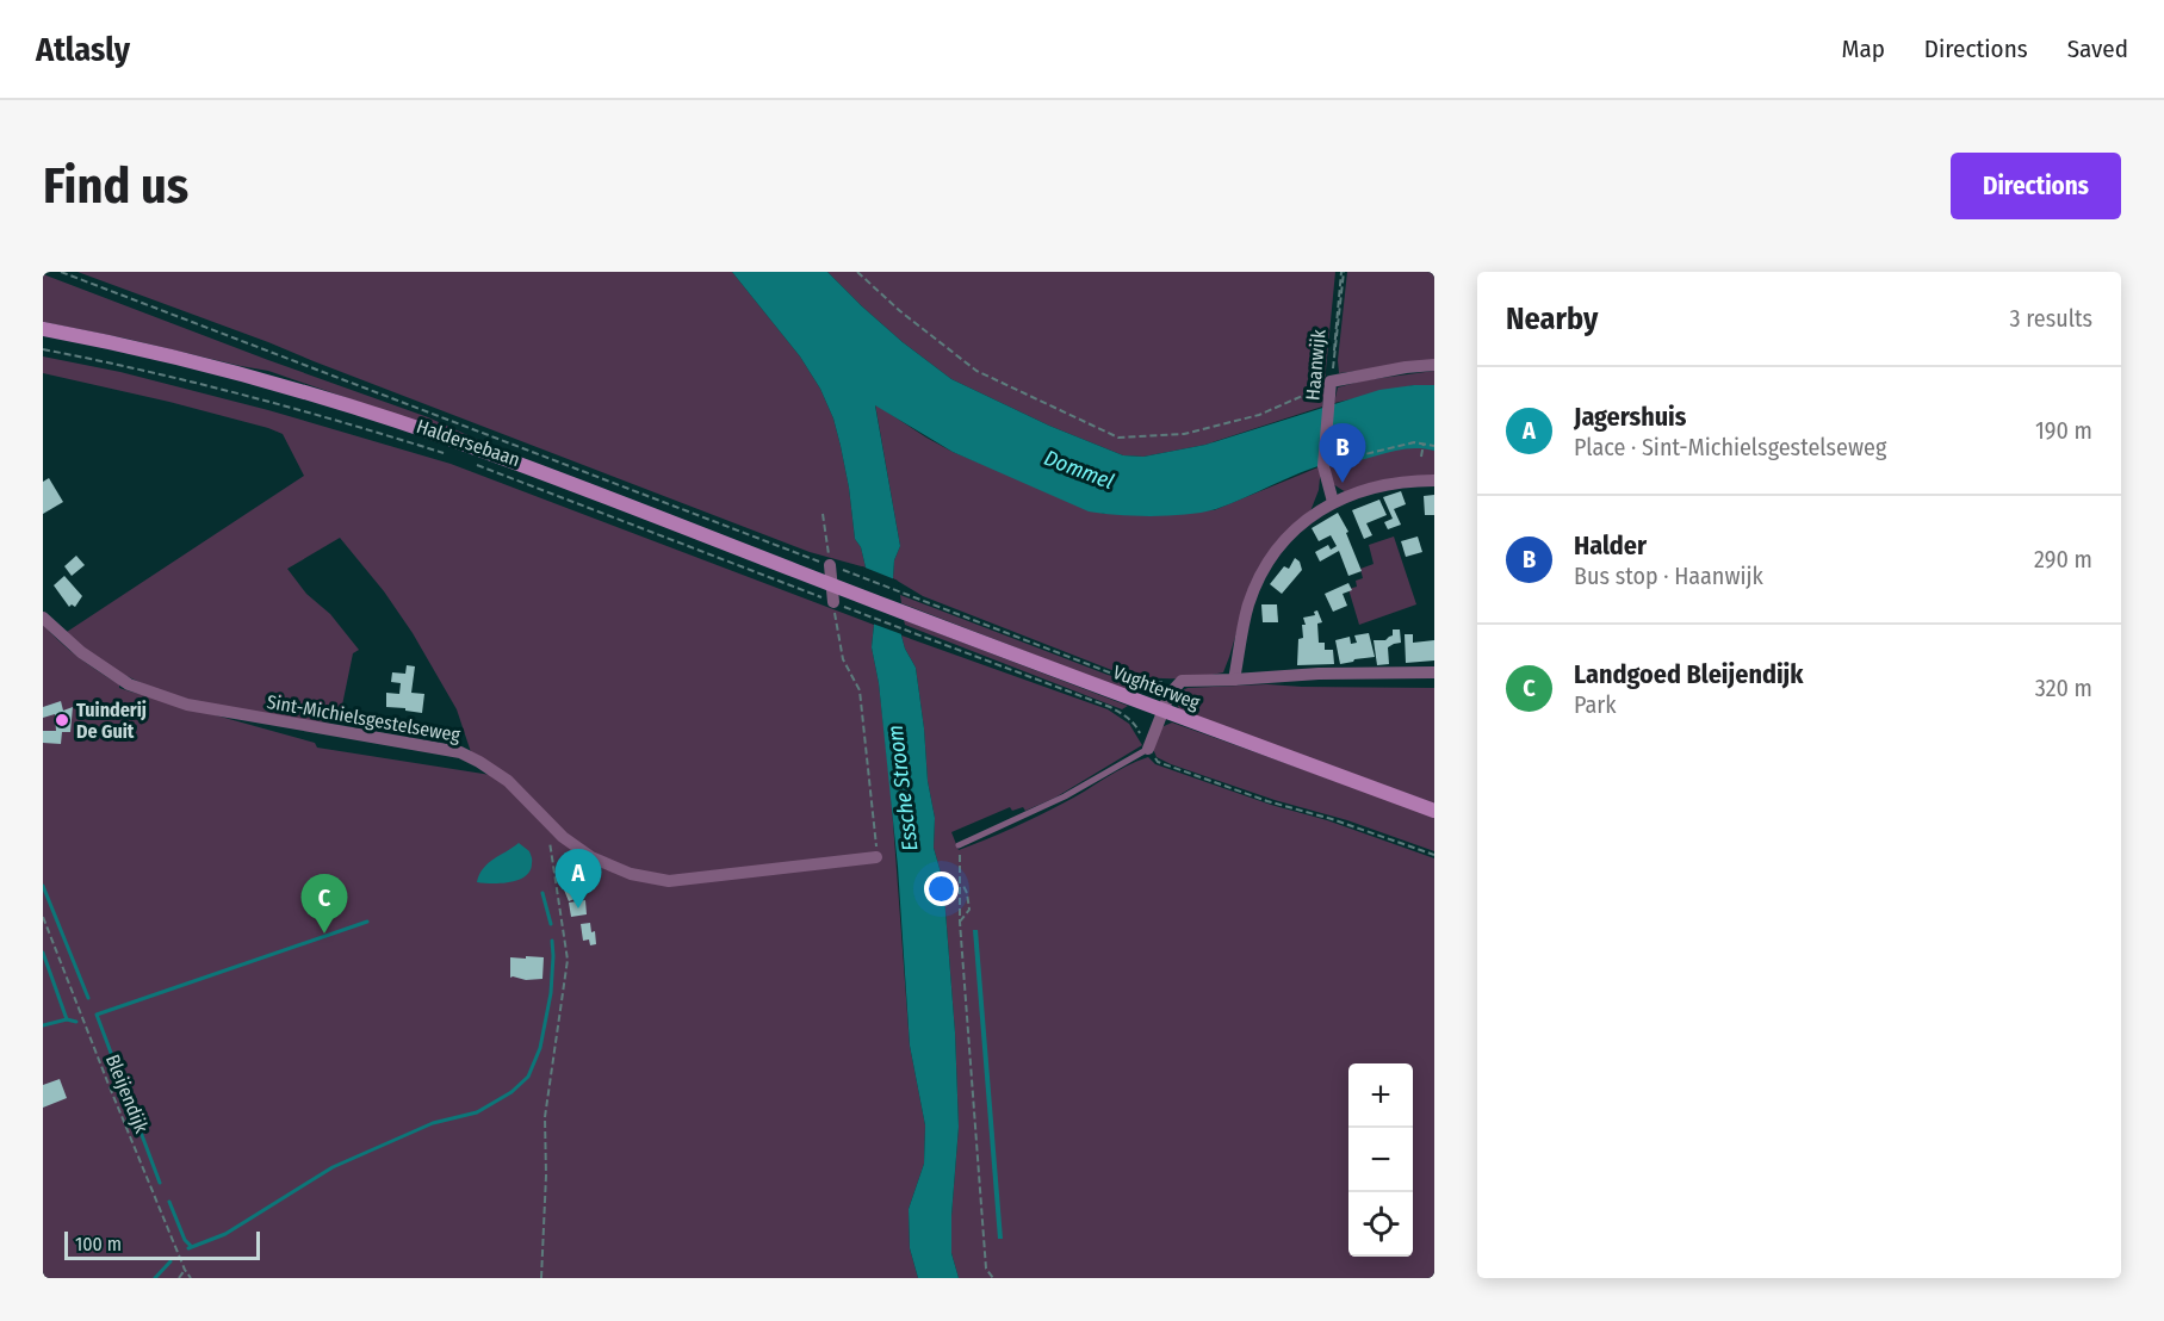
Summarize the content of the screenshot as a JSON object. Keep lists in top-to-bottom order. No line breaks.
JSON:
{"streets":{"main road":["Haldersebaan","Vughterweg"],"street":["Haanwijk","Sint-Michielsgestelseweg"],"path":["Bleijendijk"]},"crossings":[["Haldersebaan","Vughterweg"]],"water":["Dommel","Essche Stroom"],"places":["Tuinderij De Guit"],"scale_bar":"100 m","page":{"header":"Atlasly","nav":["Map","Directions","Saved"],"buttons":"Directions","title":"Find us","heading":["Nearby","3 results"],"list":[{"mark":"A","name":"Jagershuis","note":"Place · Sint-Michielsgestelseweg","value":"190 m"},{"mark":"B","name":"Halder","note":"Bus stop · Haanwijk","value":"290 m"},{"mark":"C","name":"Landgoed Bleijendijk","note":"Park","value":"320 m"}],"pins":["B","A","C"],"map_buttons":["+","−"],"scale":"100 m"}}
